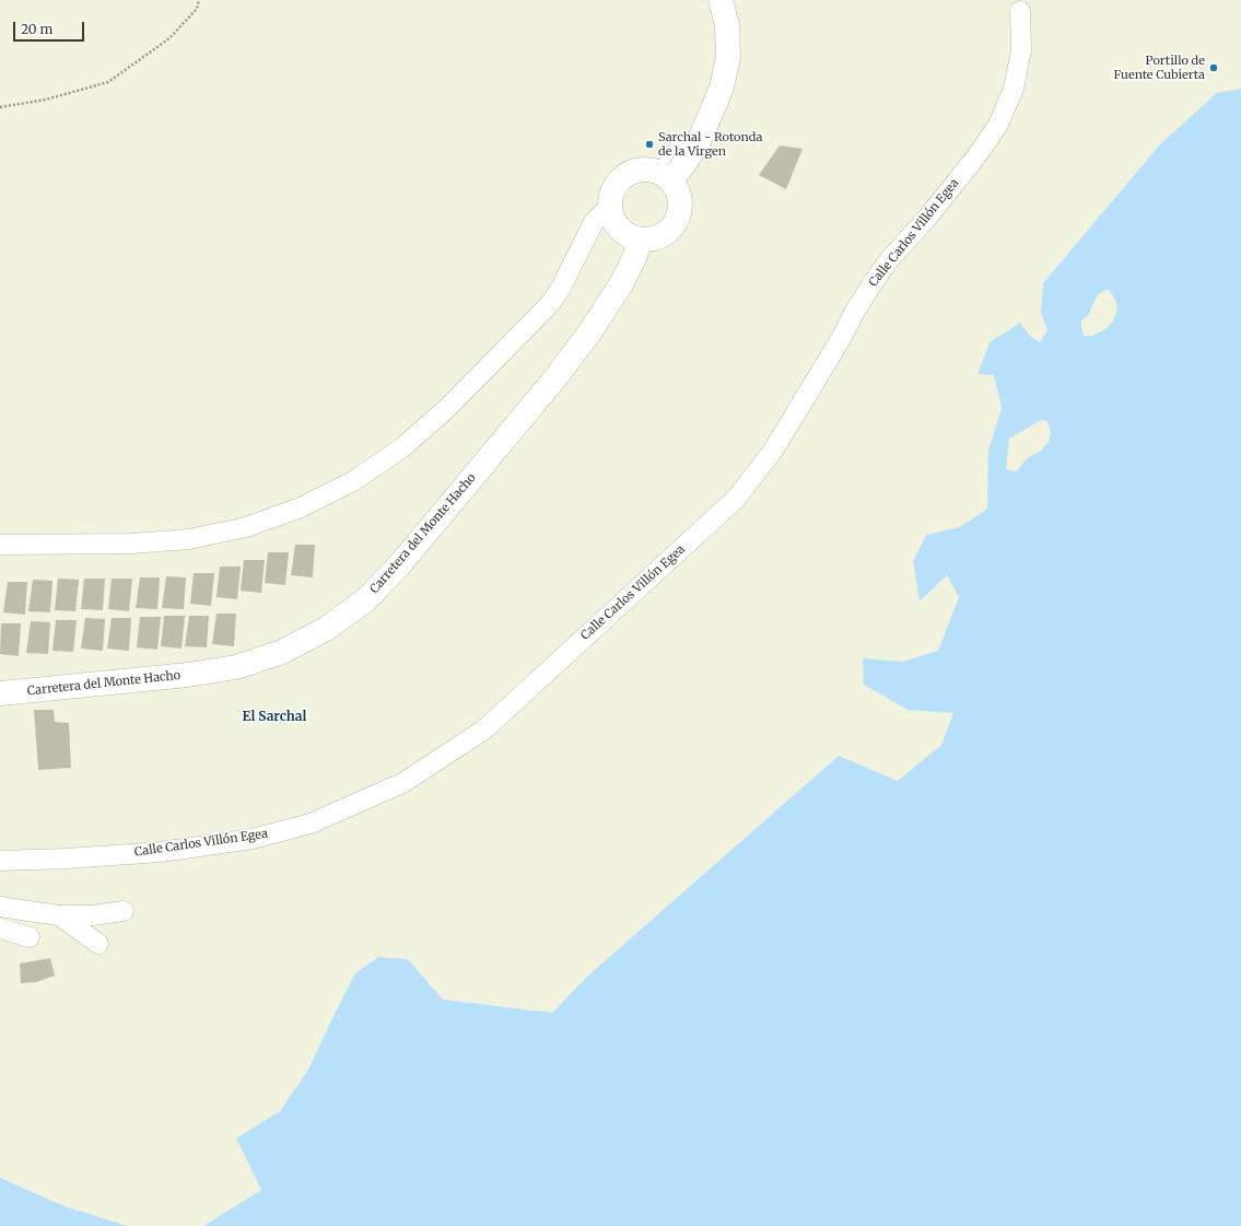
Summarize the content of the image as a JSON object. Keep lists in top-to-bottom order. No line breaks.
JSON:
{"streets":{"main road":["Carretera del Monte Hacho"],"street":["Calle Carlos Villón Egea"]},"districts":["El Sarchal"],"places":["Portillo de Fuente Cubierta","Sarchal - Rotonda de la Virgen"],"scale_bar":"20 m"}
